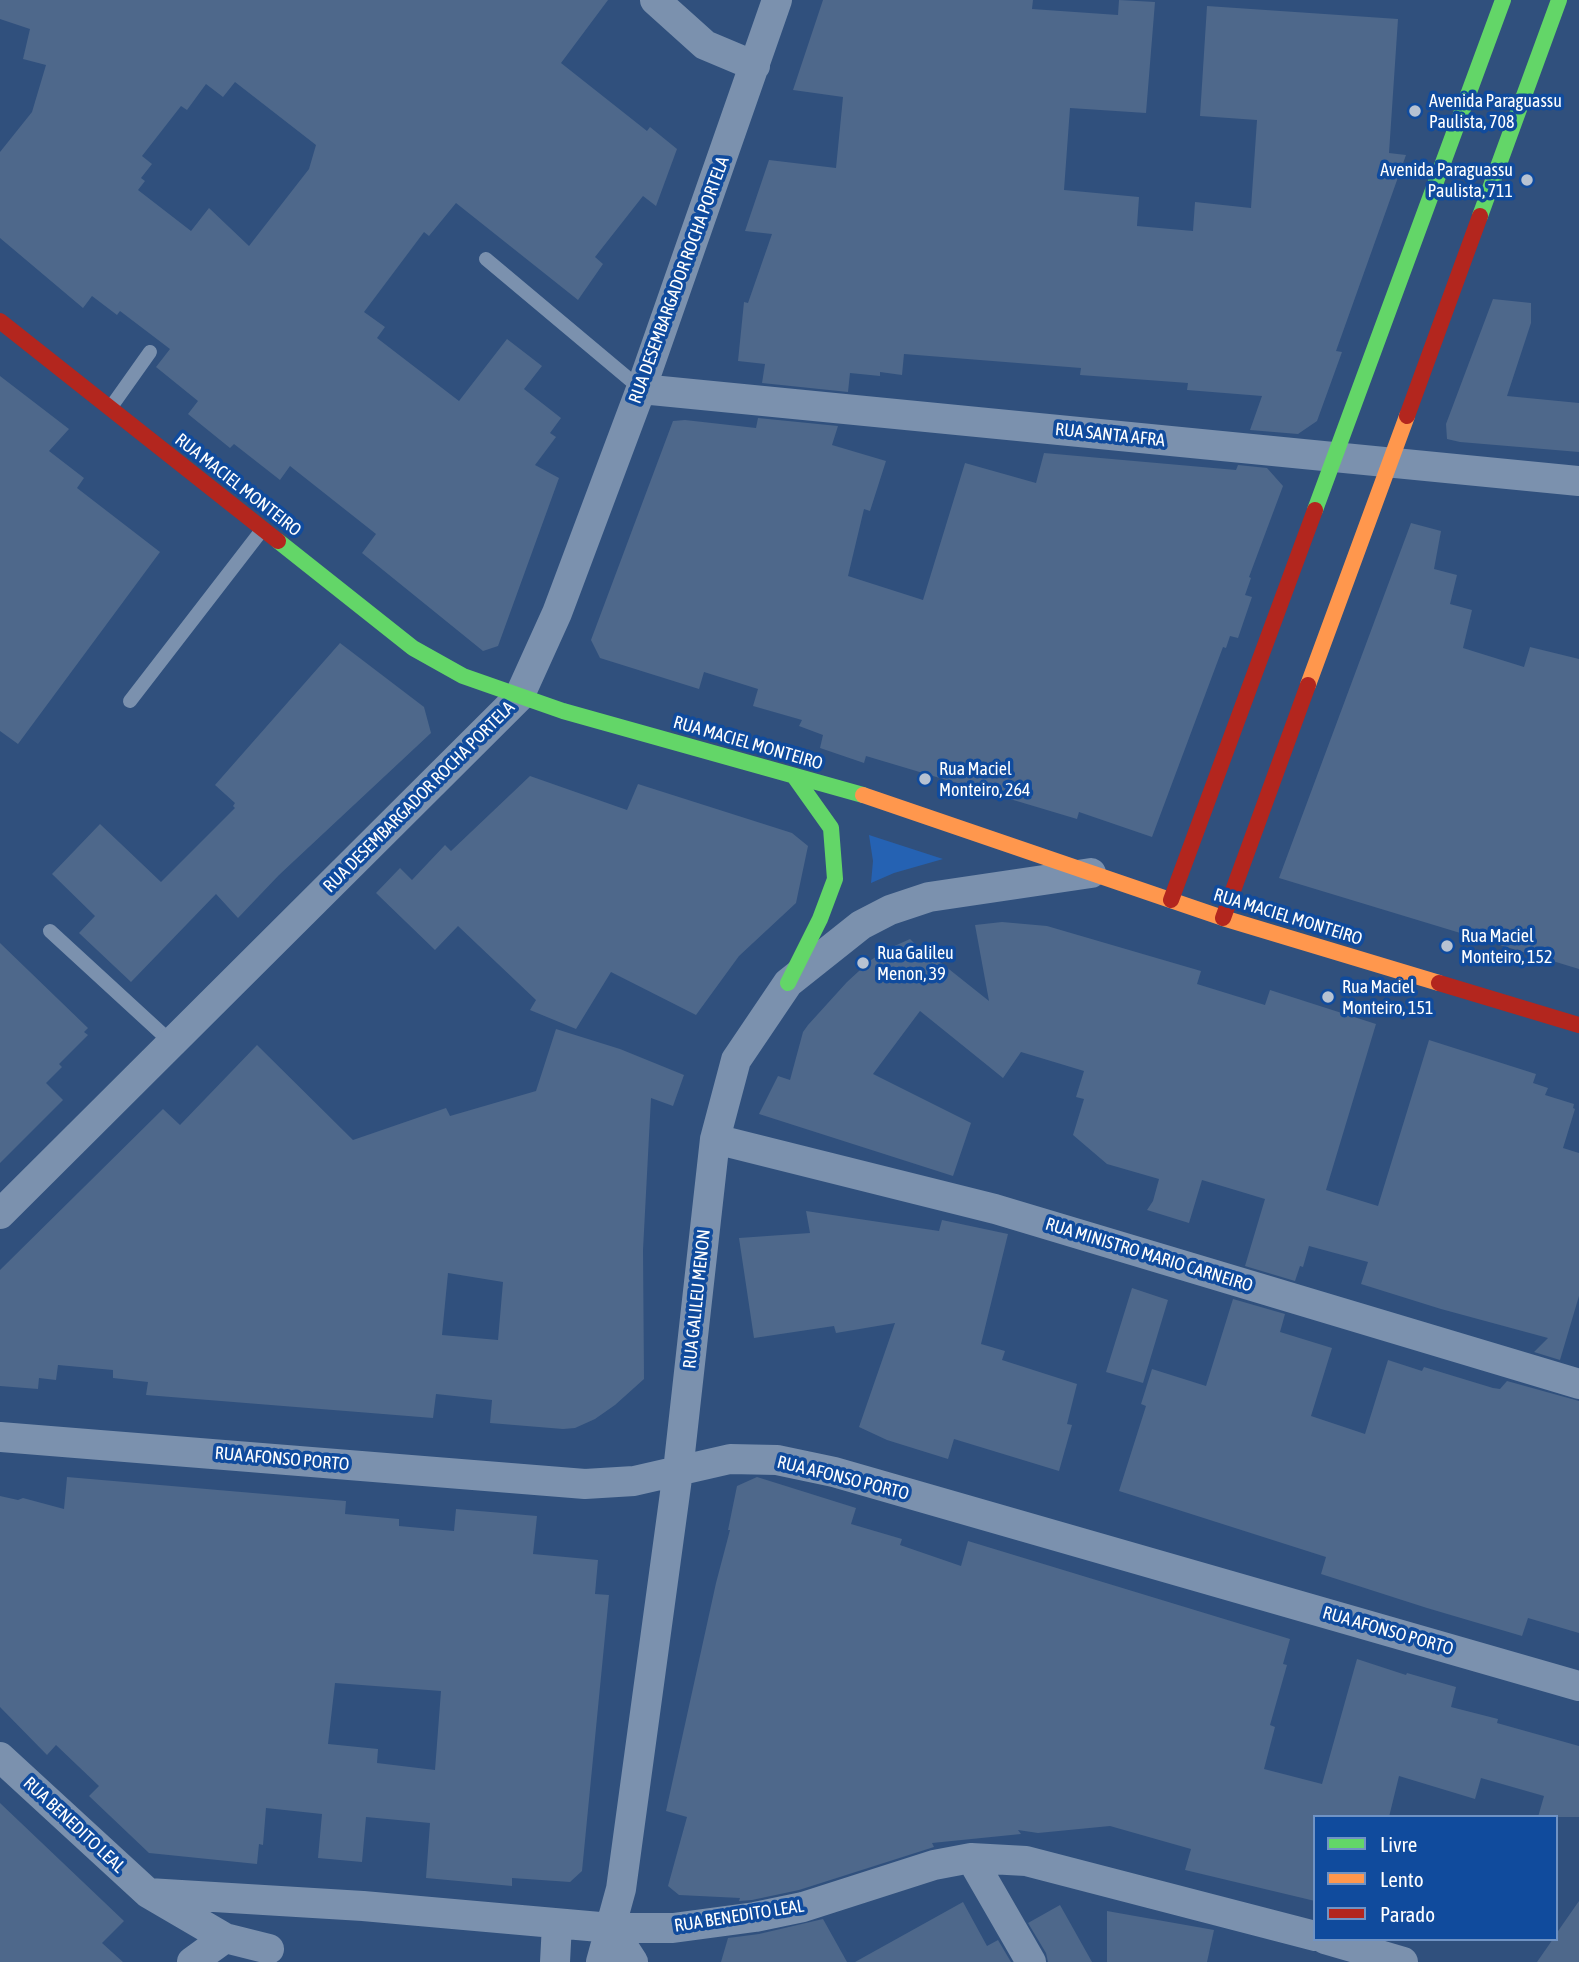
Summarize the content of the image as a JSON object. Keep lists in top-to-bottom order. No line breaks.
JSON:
{"streets":{"main road":["RUA MACIEL MONTEIRO"],"street":["RUA DESEMBARGADOR ROCHA PORTELA","RUA SANTA AFRA","RUA MINISTRO MARIO CARNEIRO","RUA GALILEU MENON","RUA AFONSO PORTO","RUA BENEDITO LEAL"]},"crossings":[["RUA DESEMBARGADOR ROCHA PORTELA","RUA SANTA AFRA"],["RUA DESEMBARGADOR ROCHA PORTELA","RUA MACIEL MONTEIRO"],["RUA MACIEL MONTEIRO","RUA GALILEU MENON"],["RUA MINISTRO MARIO CARNEIRO","RUA GALILEU MENON"],["RUA GALILEU MENON","RUA AFONSO PORTO"],["RUA GALILEU MENON","RUA BENEDITO LEAL"]],"places":["Avenida Paraguassu Paulista, 708","Avenida Paraguassu Paulista, 711","Rua Maciel Monteiro, 264","Rua Maciel Monteiro, 152","Rua Galileu Menon, 39","Rua Maciel Monteiro, 151"],"legend":["Livre","Lento","Parado"]}
